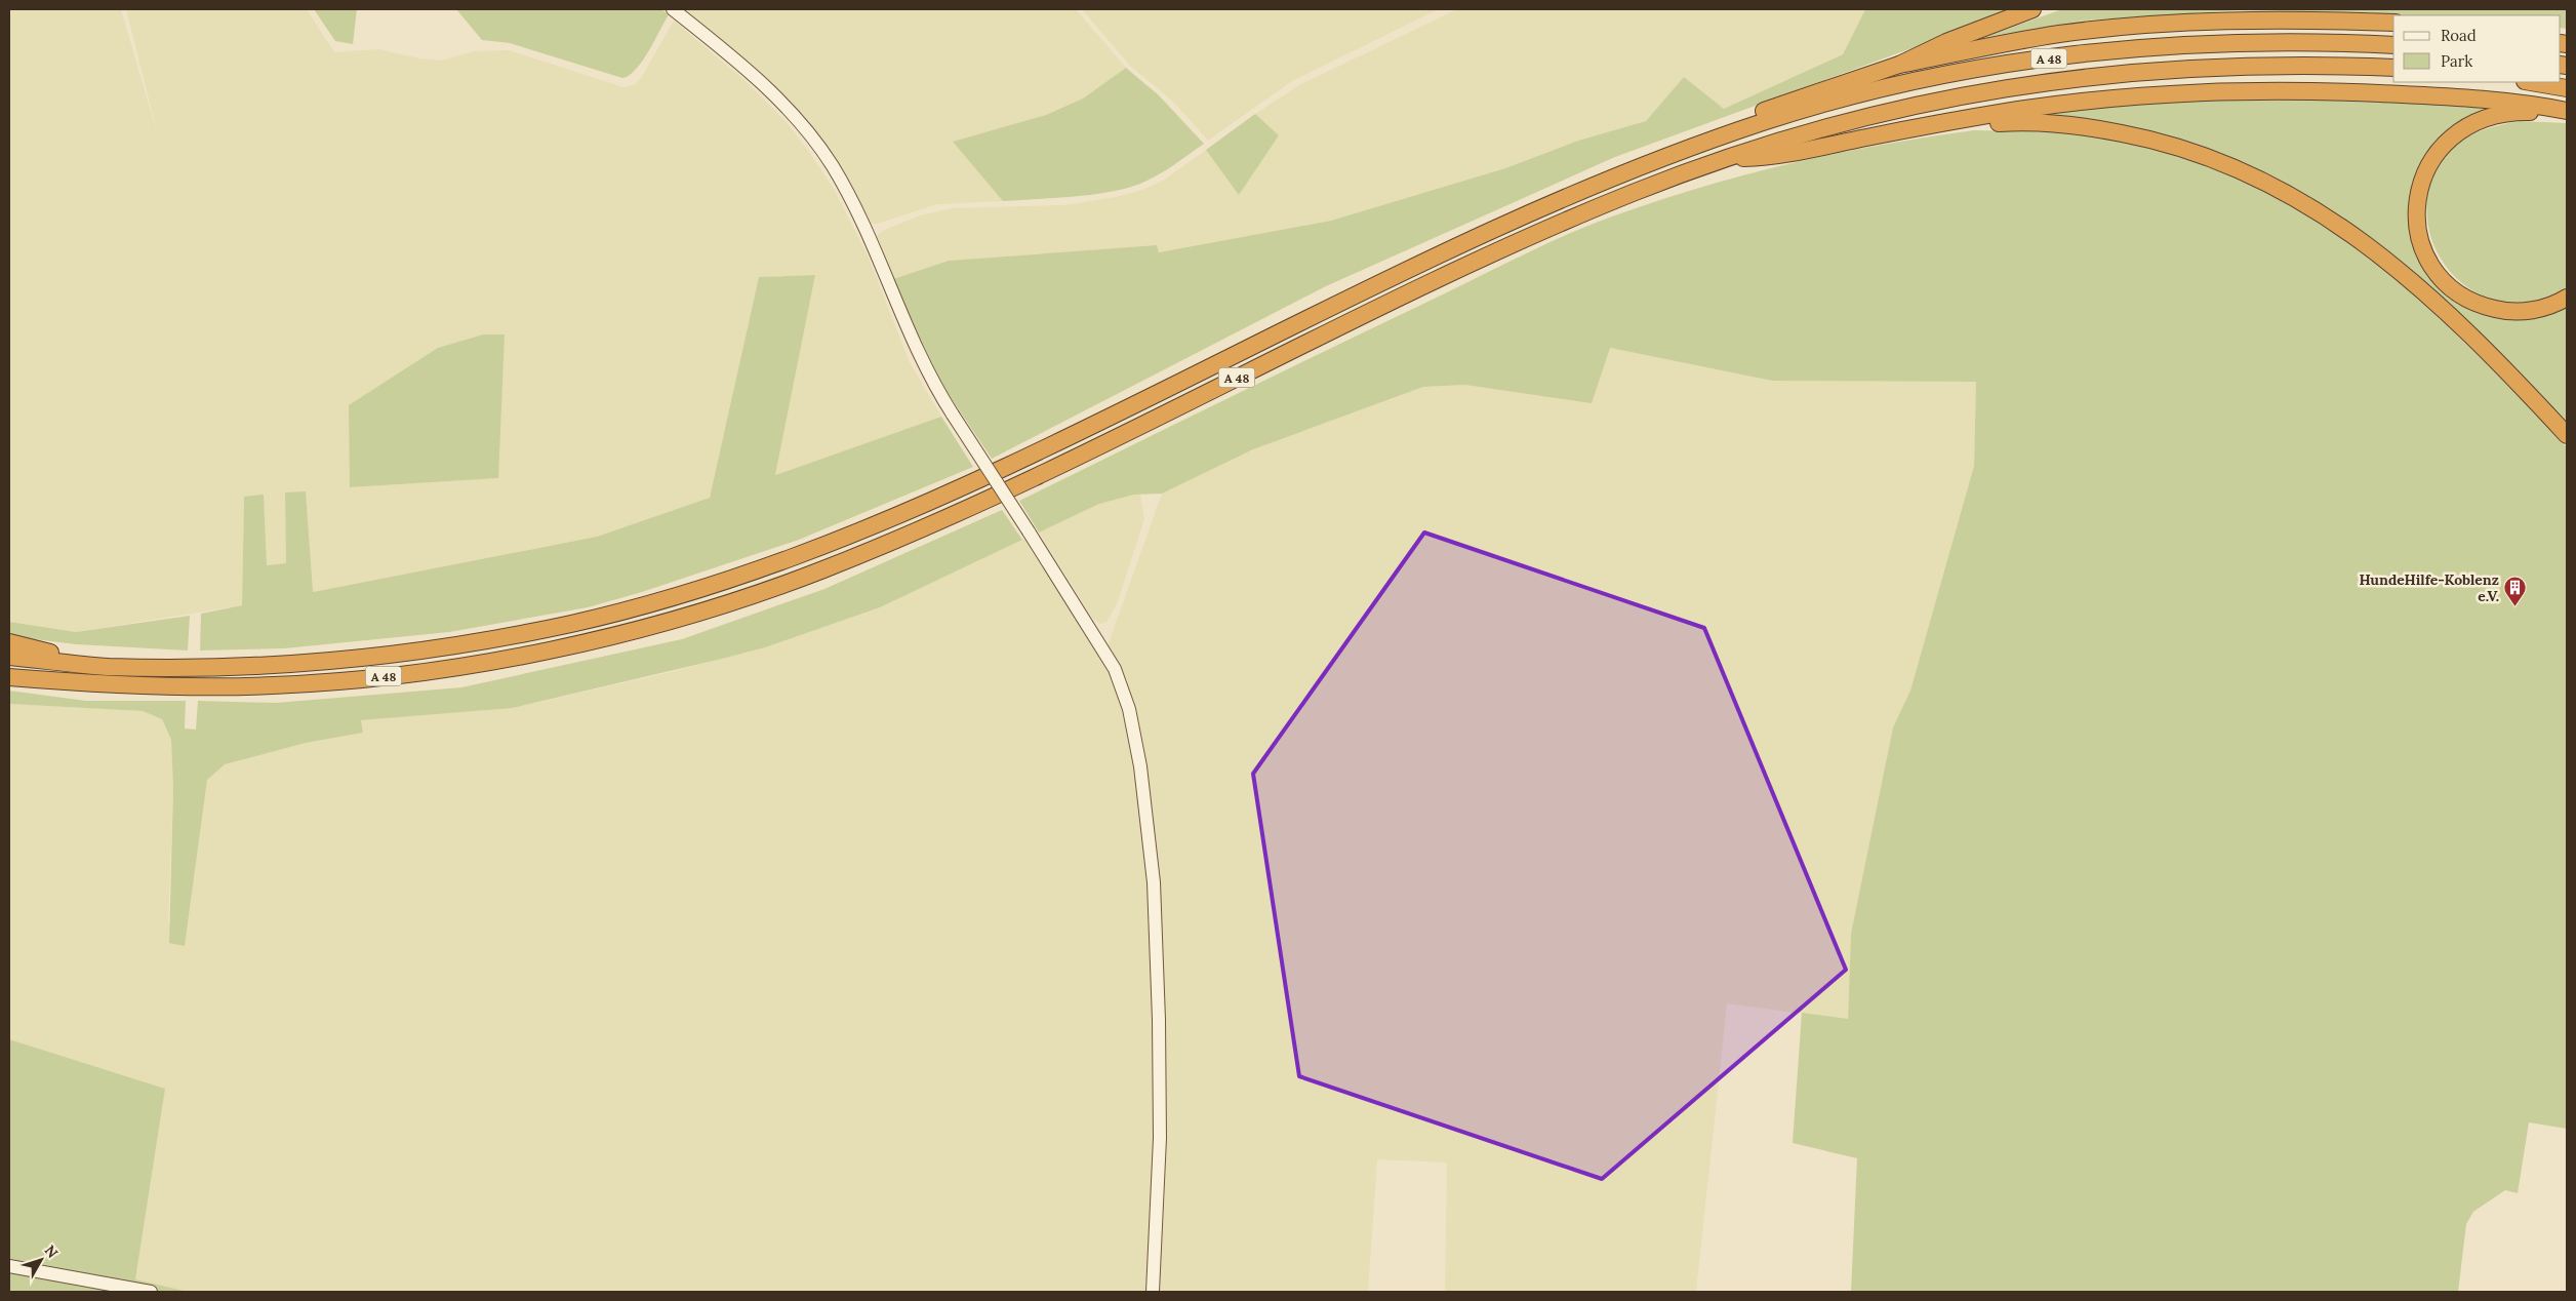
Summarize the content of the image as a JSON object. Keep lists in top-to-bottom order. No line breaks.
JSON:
{"streets":{"highway":["A 48"]},"places":{"building":["HundeHilfe-Koblenz e.V."]},"legend":["Road","Park"],"north":"top right"}
